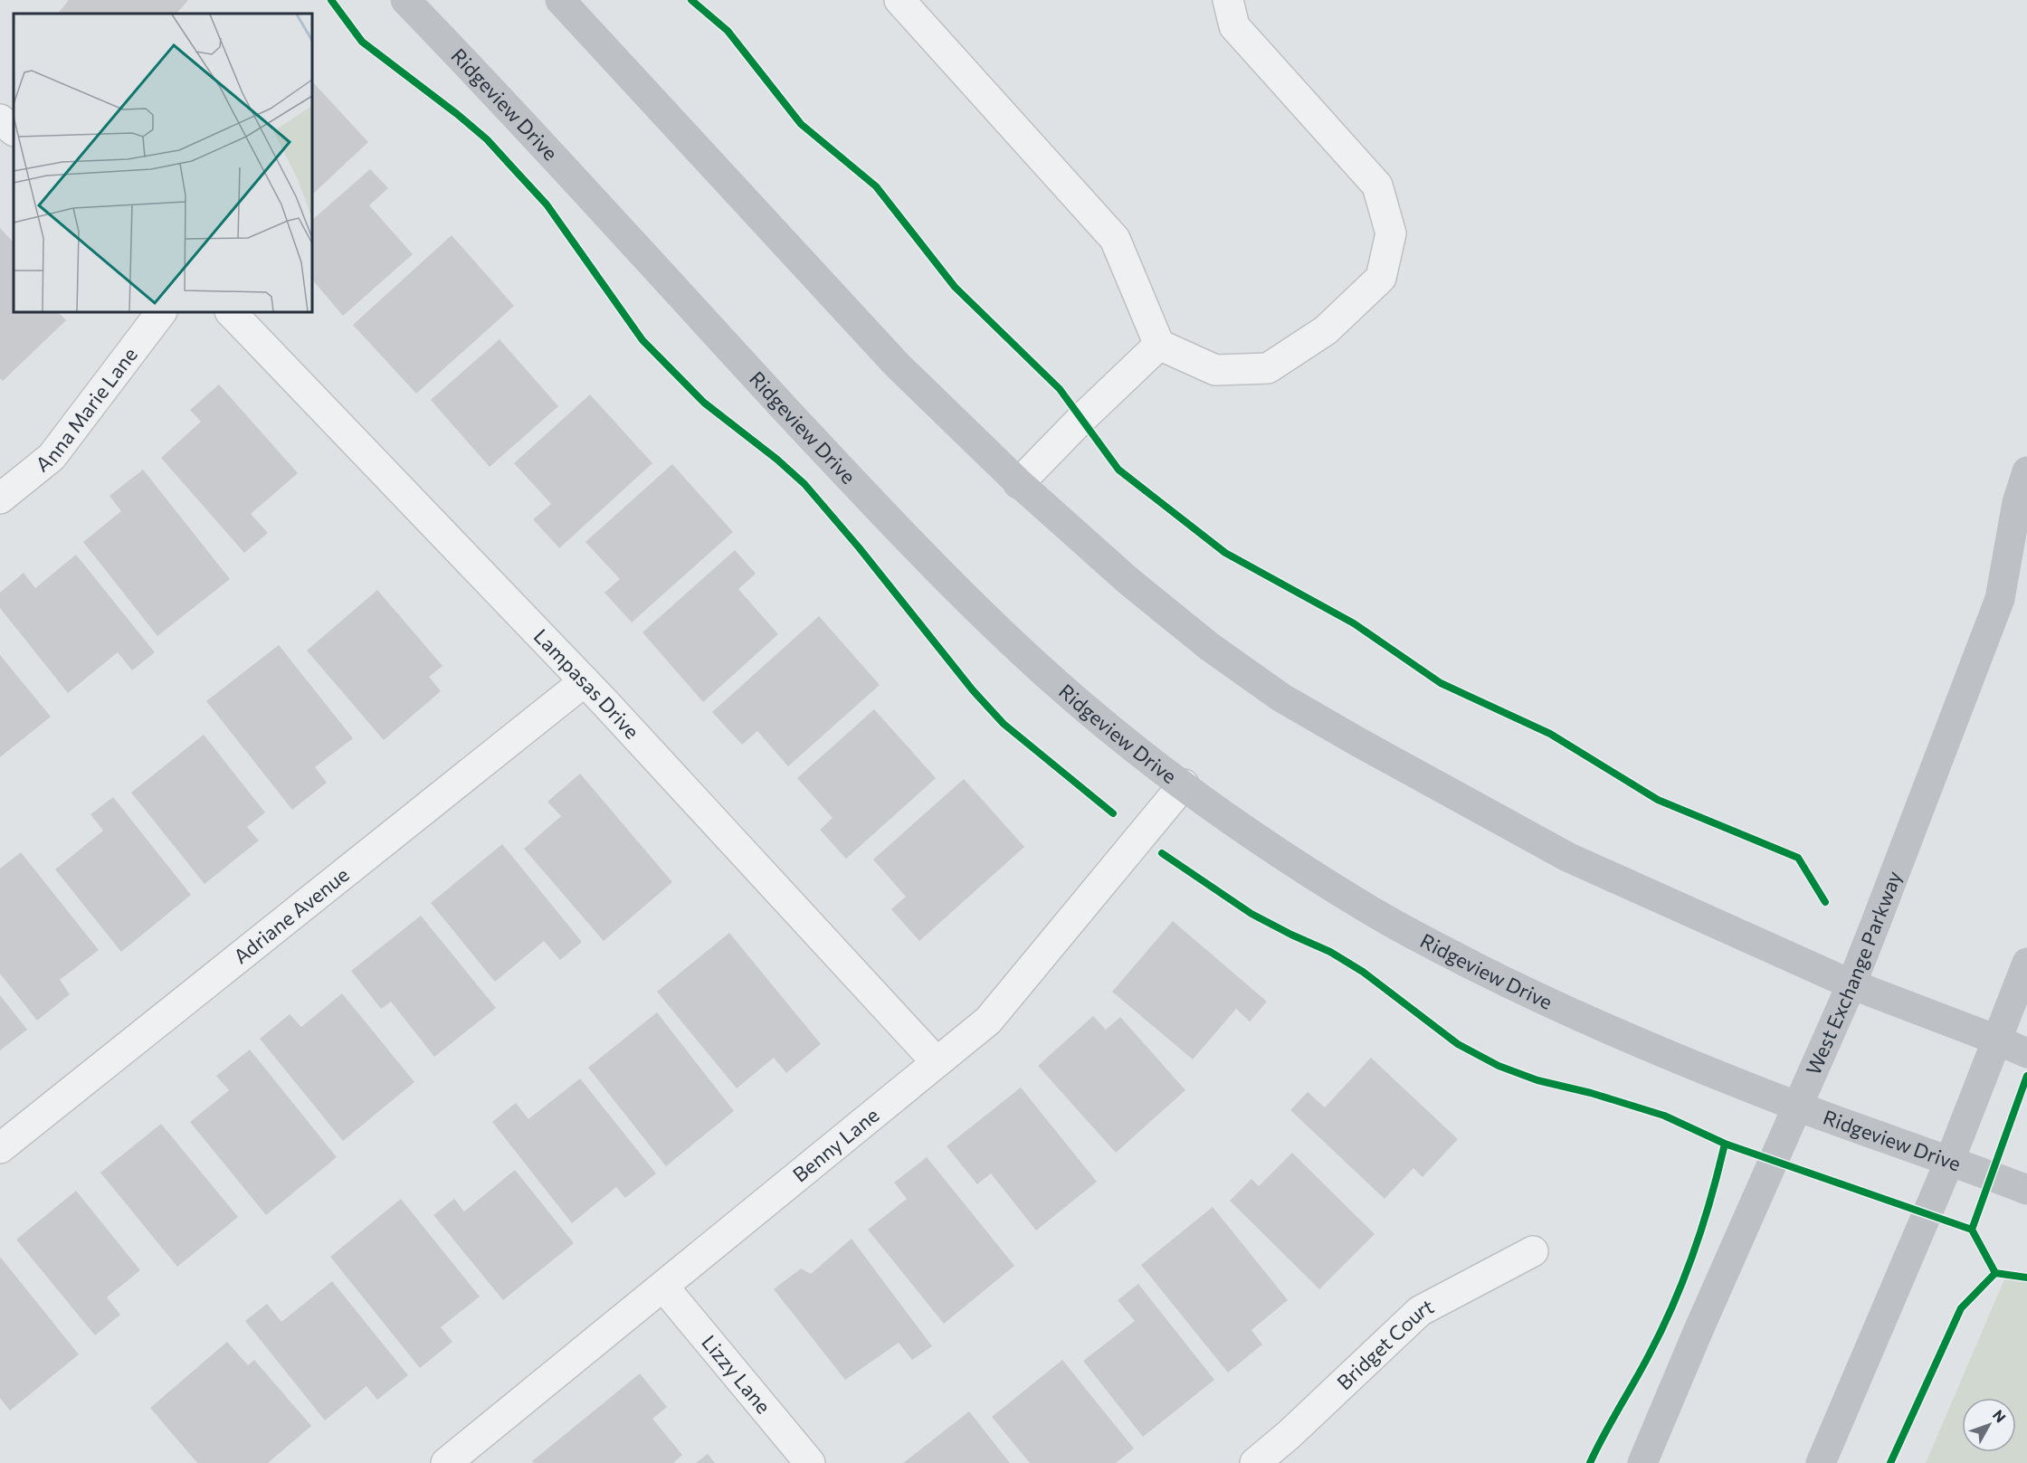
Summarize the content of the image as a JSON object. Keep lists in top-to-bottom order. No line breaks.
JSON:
{"streets":{"main road":["Ridgeview Drive","West Exchange Parkway"],"street":["Anna Marie Lane","Lampasas Drive","Adriane Avenue","Benny Lane","Bridget Court","Lizzy Lane"]},"crossings":[["Ridgeview Drive","West Exchange Parkway"],["Ridgeview Drive","Benny Lane"],["Lampasas Drive","Adriane Avenue"],["Lampasas Drive","Benny Lane"],["Benny Lane","Lizzy Lane"]],"north":"top right"}
